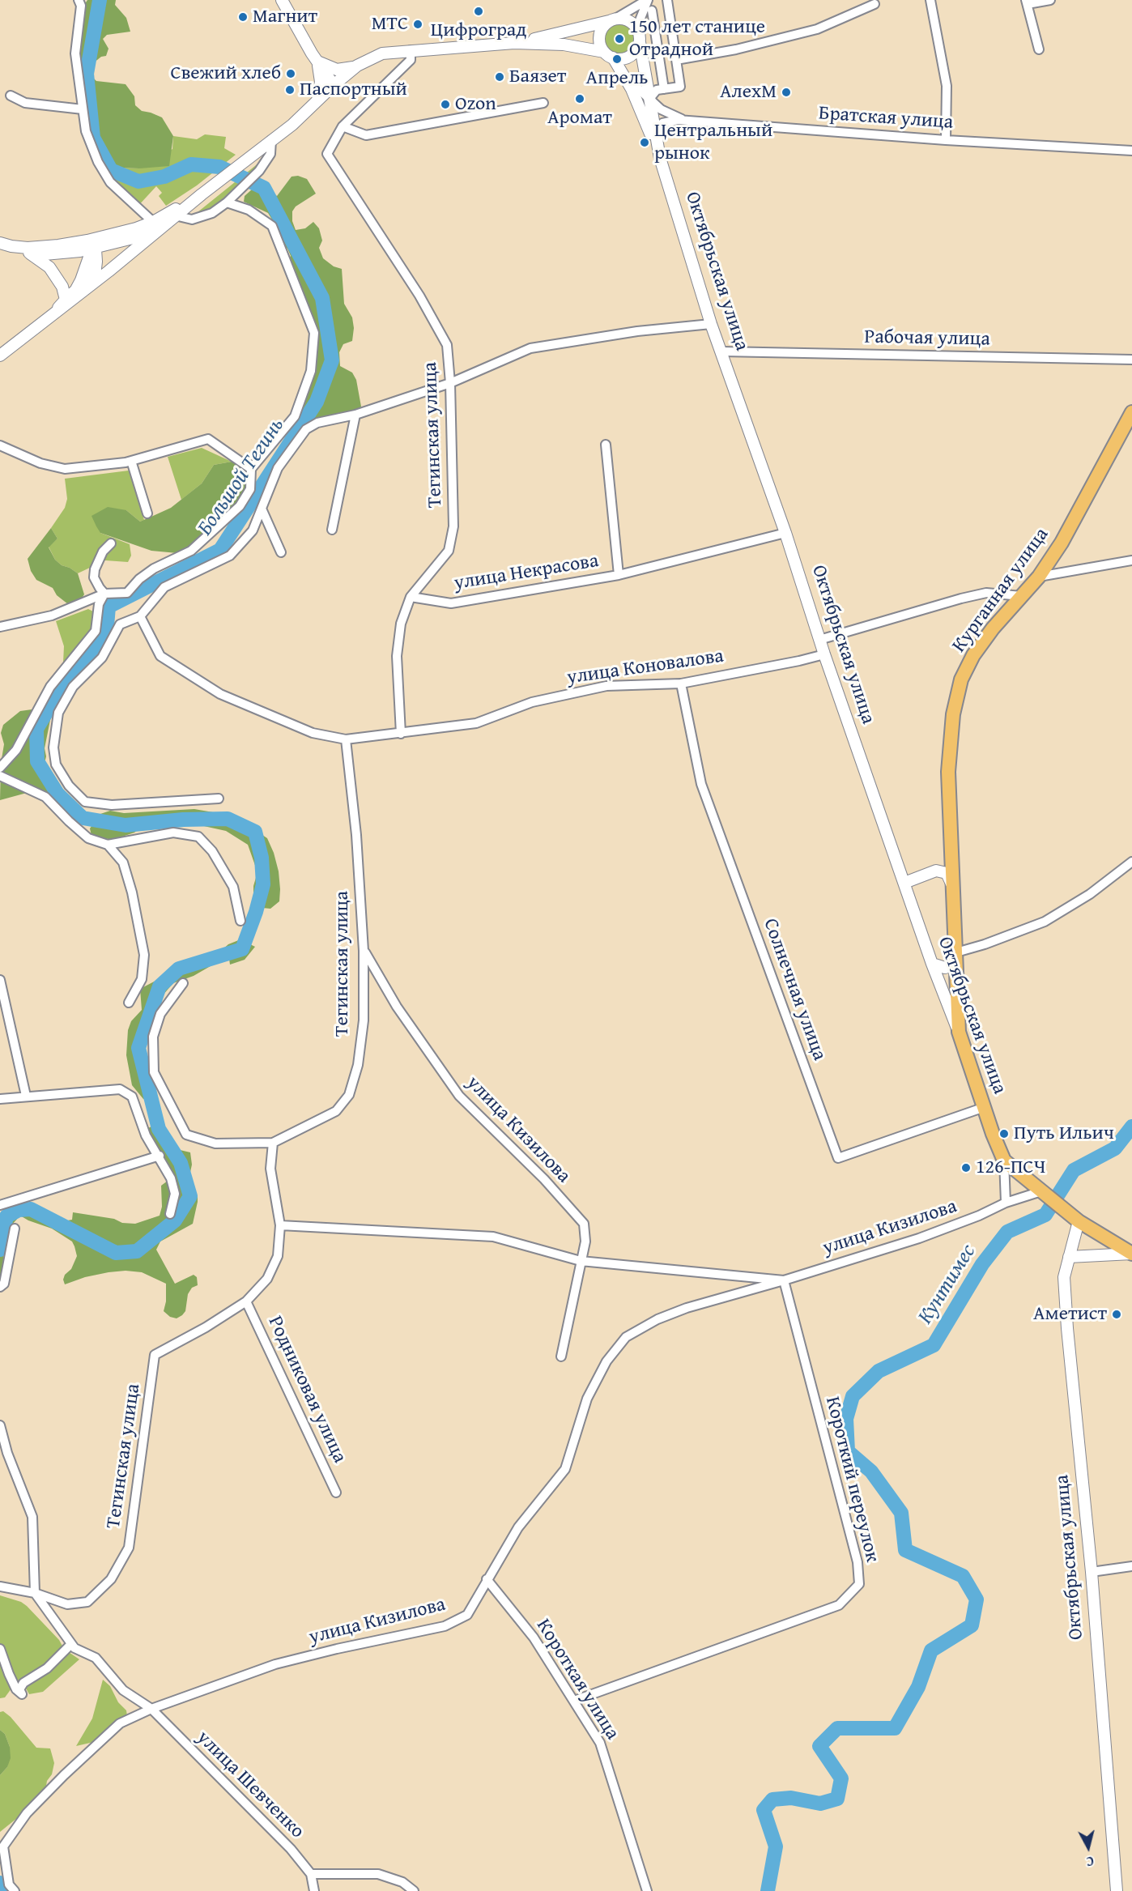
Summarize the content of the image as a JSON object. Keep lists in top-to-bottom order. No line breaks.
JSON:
{"streets":{"main road":["Октябрьская улица","Курганная улица"],"street":["Братская улица","Рабочая улица","Тегинская улица","улица Некрасова","улица Коновалова","Солнечная улица","улица Кизилова","Родниковая улица","Короткий переулок","Короткая улица","улица Шевченко"]},"crossings":[["Братская улица","Октябрьская улица"],["Октябрьская улица","Рабочая улица"],["Октябрьская улица","улица Некрасова"],["Октябрьская улица","Курганная улица"],["Октябрьская улица","улица Коновалова"],["Октябрьская улица","Солнечная улица"],["Октябрьская улица","улица Кизилова"],["Тегинская улица","улица Некрасова"],["Тегинская улица","улица Коновалова"],["Тегинская улица","улица Кизилова"],["Тегинская улица","Родниковая улица"],["улица Коновалова","Солнечная улица"],["улица Кизилова","Короткий переулок"],["улица Кизилова","Короткая улица"],["улица Кизилова","улица Шевченко"],["Короткий переулок","Короткая улица"]],"water":["Большой Тегинь","Кунтимес"],"places":["Цифроград","Магнит","МТС","150 лет станице Отрадной","Апрель","Свежий хлеб","Баязет","Паспортный","АлехМ","Аромат","Ozon","Центральный рынок","Путь Ильич","126-ПСЧ","Аметист"],"north":"bottom"}
